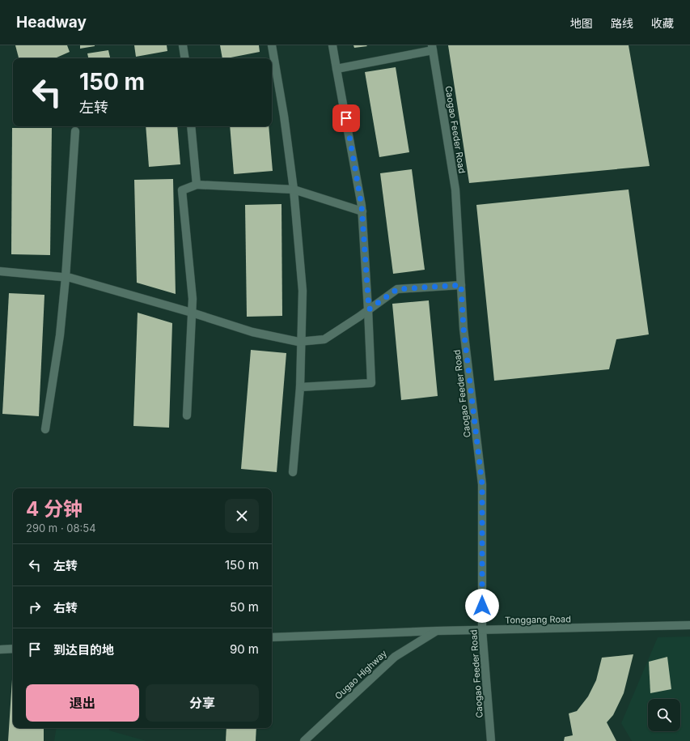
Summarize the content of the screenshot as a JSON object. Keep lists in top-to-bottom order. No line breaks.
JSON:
{"streets":{"street":["Caogao Feeder Road","Tonggang Road","Ougao Highway"]},"crossings":[["Caogao Feeder Road","Tonggang Road"],["Tonggang Road","Ougao Highway"]],"page":{"header":"Headway","nav":["地图","路线","收藏"],"turn":["150 m","左转"],"heading":["4 分钟","290 m · 08:54"],"list":[{"name":"左转","value":"150 m"},{"name":"右转","value":"50 m"},{"name":"到达目的地","value":"90 m"}],"buttons":["退出","分享"]}}
